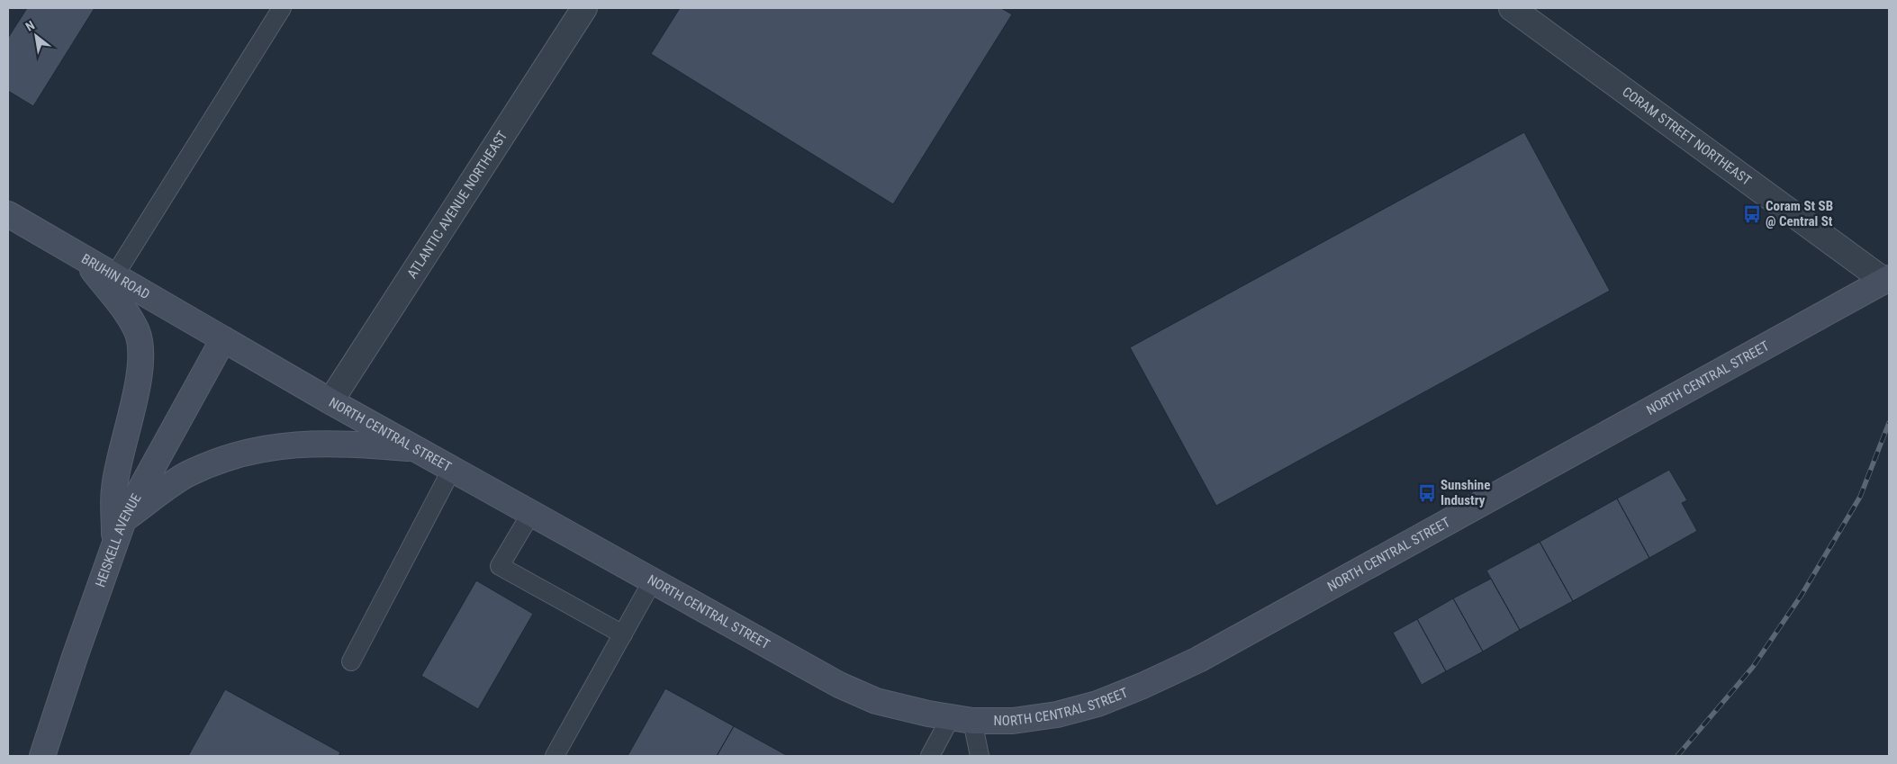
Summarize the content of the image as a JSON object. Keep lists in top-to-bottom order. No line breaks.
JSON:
{"streets":{"main road":["BRUHIN ROAD","NORTH CENTRAL STREET","HEISKELL AVENUE"],"street":["CORAM STREET NORTHEAST","ATLANTIC AVENUE NORTHEAST"]},"crossings":[["CORAM STREET NORTHEAST","NORTH CENTRAL STREET"],["ATLANTIC AVENUE NORTHEAST","NORTH CENTRAL STREET"],["BRUHIN ROAD","NORTH CENTRAL STREET"],["BRUHIN ROAD","HEISKELL AVENUE"],["NORTH CENTRAL STREET","HEISKELL AVENUE"]],"places":{"bus stop":["Coram St SB @ Central St","Sunshine Industry"]},"north":"top left"}
